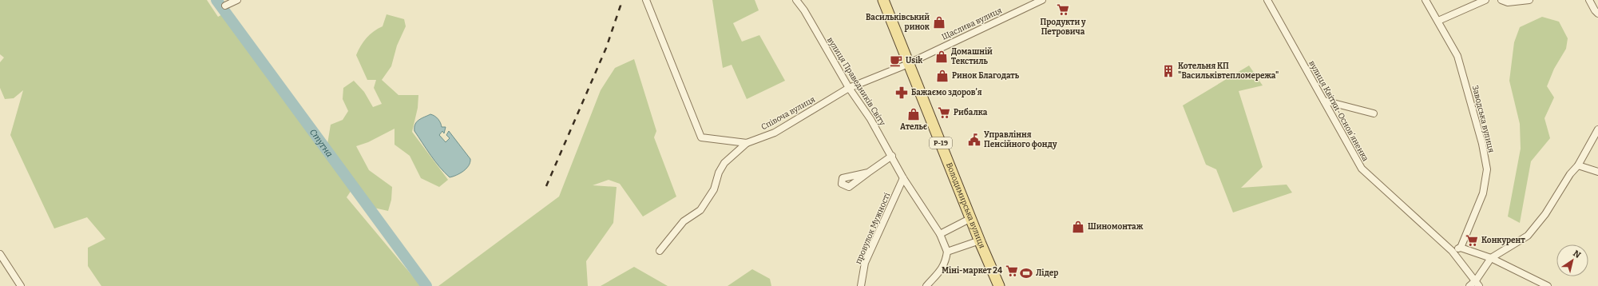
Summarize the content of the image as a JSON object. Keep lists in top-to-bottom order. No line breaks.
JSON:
{"streets":{"main road":["Р-19","Володимирська вулиця"],"street":["Щаслива вулиця","вулиця Праведників Світу","вулиця Квітки-Основʼяненка","Співоча вулиця","Заводська вулиця","провулок Мужності"]},"crossings":[["Щаслива вулиця","Співоча вулиця"],["Щаслива вулиця","Володимирська вулиця"],["вулиця Праведників Світу","Співоча вулиця"],["вулиця Праведників Світу","провулок Мужності"],["Співоча вулиця","Володимирська вулиця"]],"water":["Стугна"],"places":{"supermarket":["Продукти у Петровича","Рибалка","Конкурент","Міні-маркет 24"],"shop":["Васильківський ринок","Домашній Текстиль","Ринок Благодать","Ательє","Шиномонтаж"],"cafe":["Usik"],"building":["Котельня КП \"Васильківтепломережа\""],"pharmacy":["Бажаємо здоровʼя"],"public building":["Управління Пенсійного фонду"],"sports":["Лідер"]},"north":"top right"}
